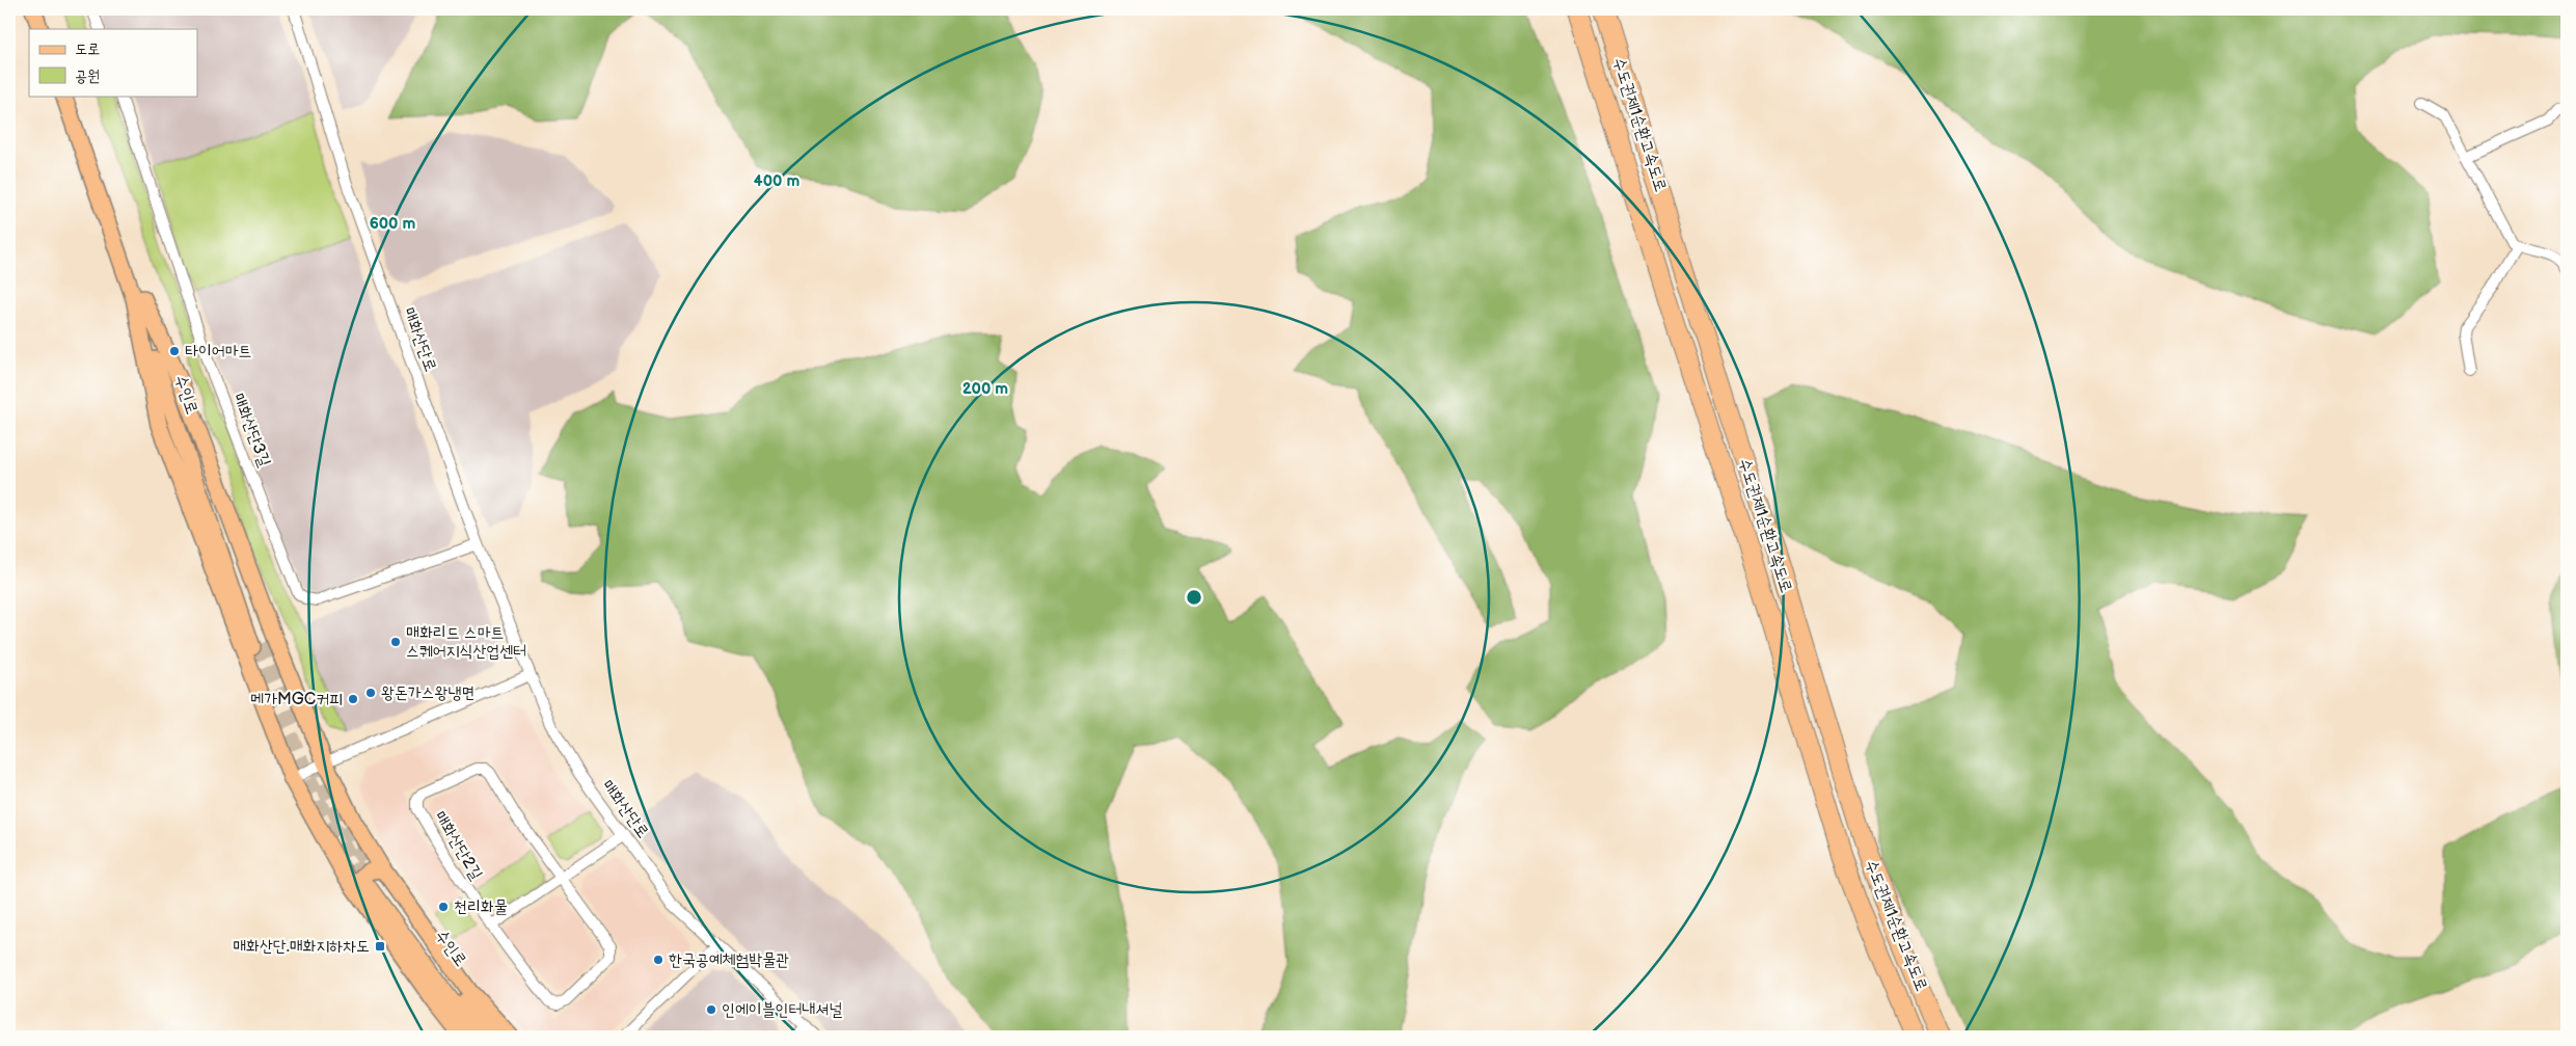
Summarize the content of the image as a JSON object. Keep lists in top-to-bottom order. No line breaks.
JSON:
{"streets":{"highway":["수도권제1순환고속도로"],"main road":["수인로"],"street":["매화산단로","매화산단3길","매화산단2길"]},"crossings":[["매화산단로","매화산단3길"]],"places":{"other":["타이어마트","매화리드 스마트 스퀘어지식산업센터","왕돈가스왕냉면","메가MGC커피","천리화물","한국공예체험박물관","인에이블인터내셔널"],"transit":["매화산단.매화지하차도"]},"legend":["도로","공원"],"rings":["400 m","600 m","200 m"]}
